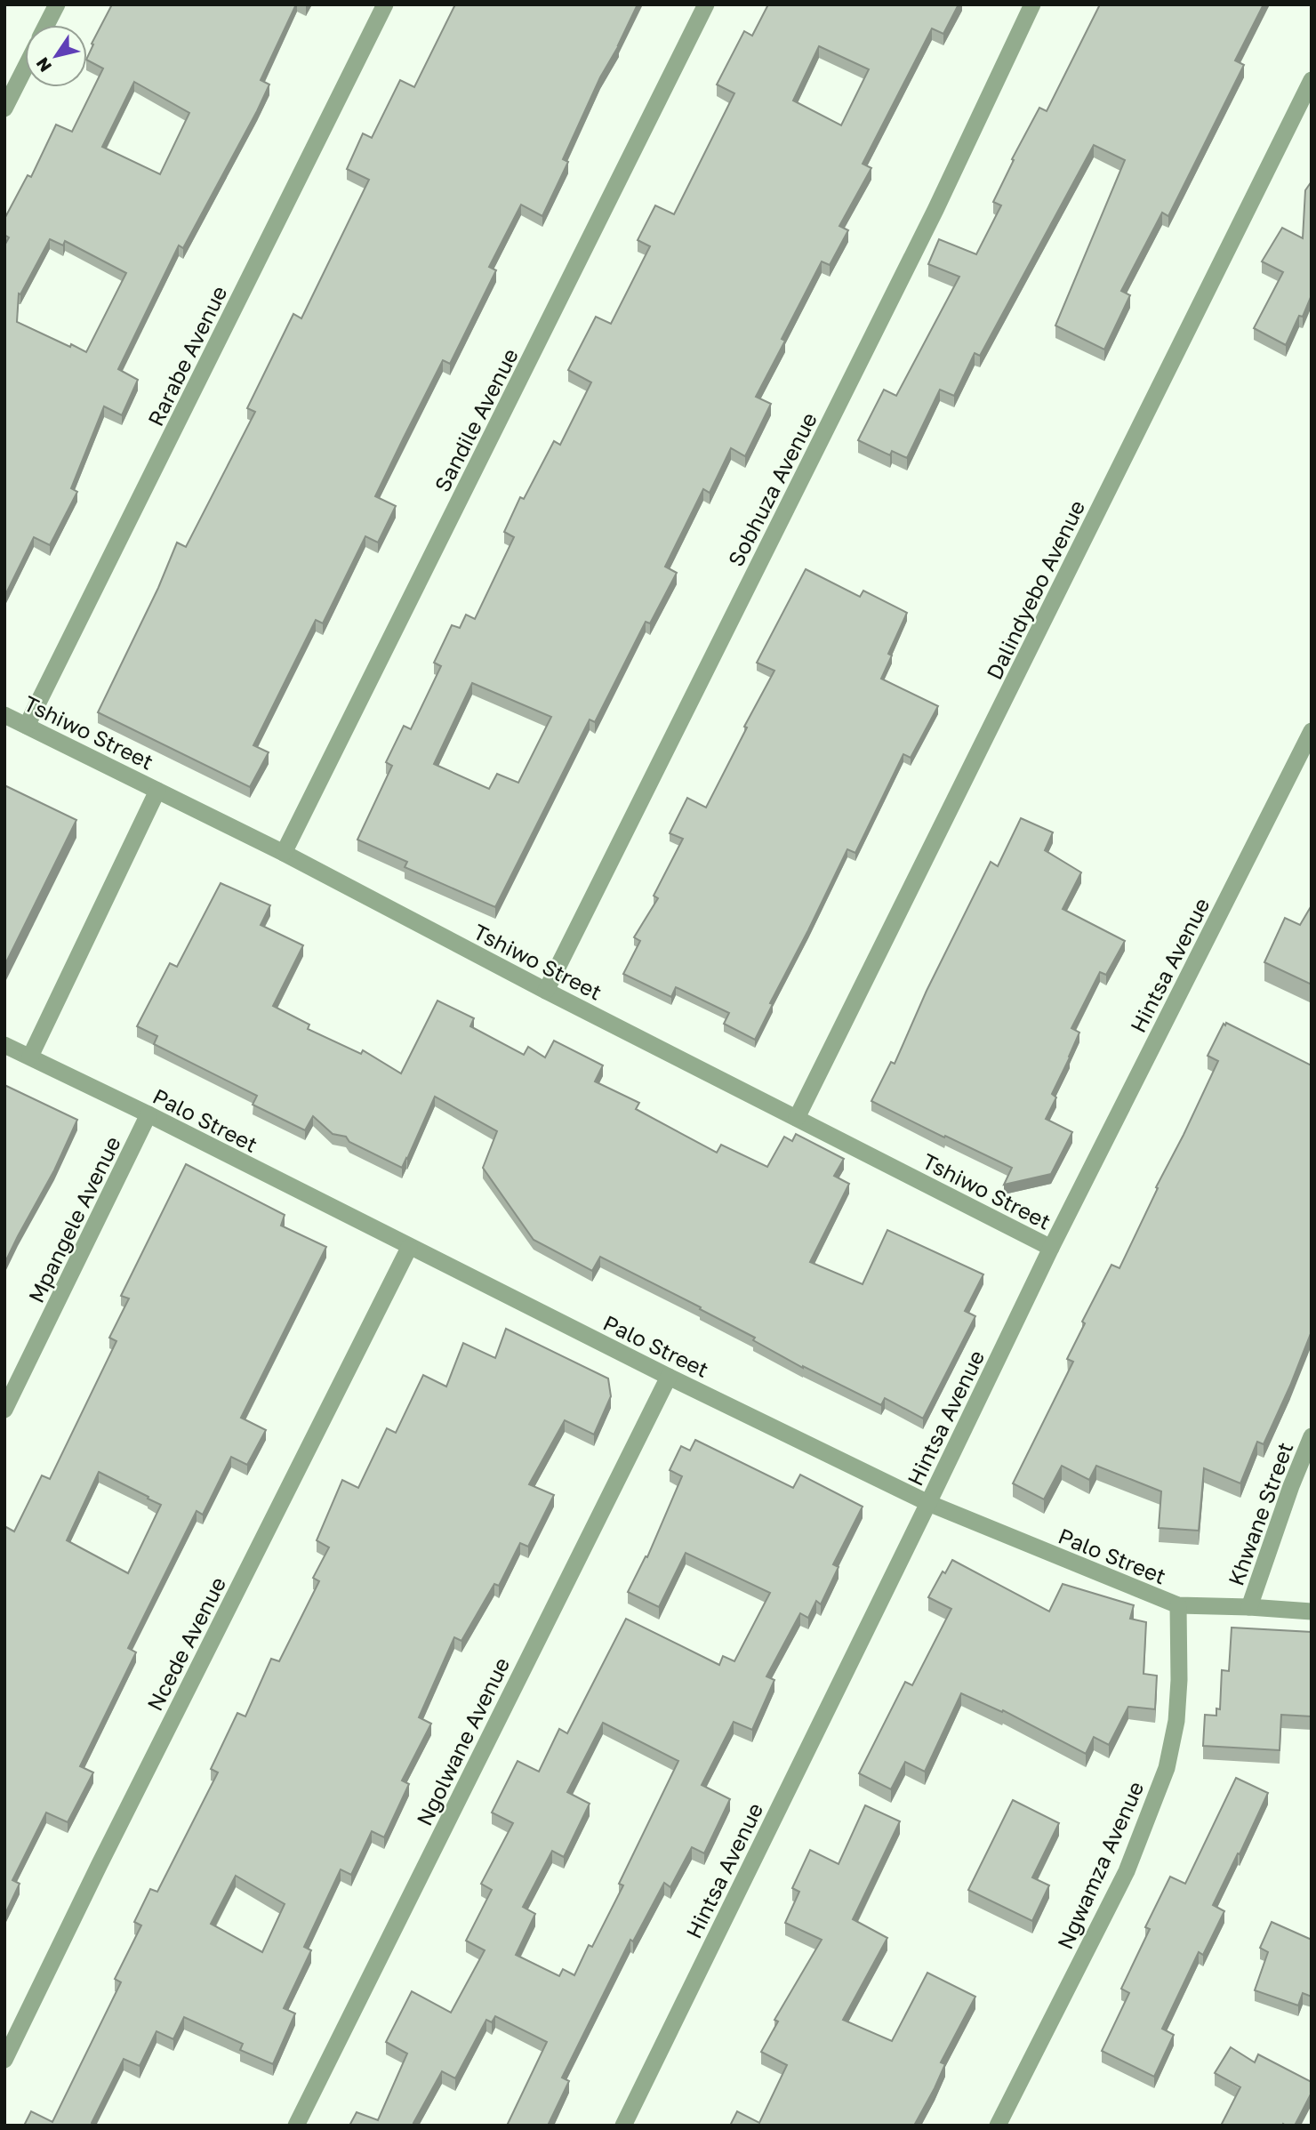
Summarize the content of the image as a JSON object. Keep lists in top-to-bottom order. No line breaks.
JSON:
{"streets":{"street":["Rarabe Avenue","Sandile Avenue","Sobhuza Avenue","Dalindyebo Avenue","Tshiwo Street","Hintsa Avenue","Palo Street","Mpangele Avenue","Khwane Street","Ncede Avenue","Ngolwane Avenue","Ngwamza Avenue"]},"crossings":[["Rarabe Avenue","Tshiwo Street"],["Sandile Avenue","Tshiwo Street"],["Sobhuza Avenue","Tshiwo Street"],["Dalindyebo Avenue","Tshiwo Street"],["Tshiwo Street","Hintsa Avenue"],["Hintsa Avenue","Palo Street"],["Palo Street","Mpangele Avenue"],["Palo Street","Khwane Street"],["Palo Street","Ncede Avenue"],["Palo Street","Ngolwane Avenue"],["Palo Street","Ngwamza Avenue"]],"north":"bottom left"}
